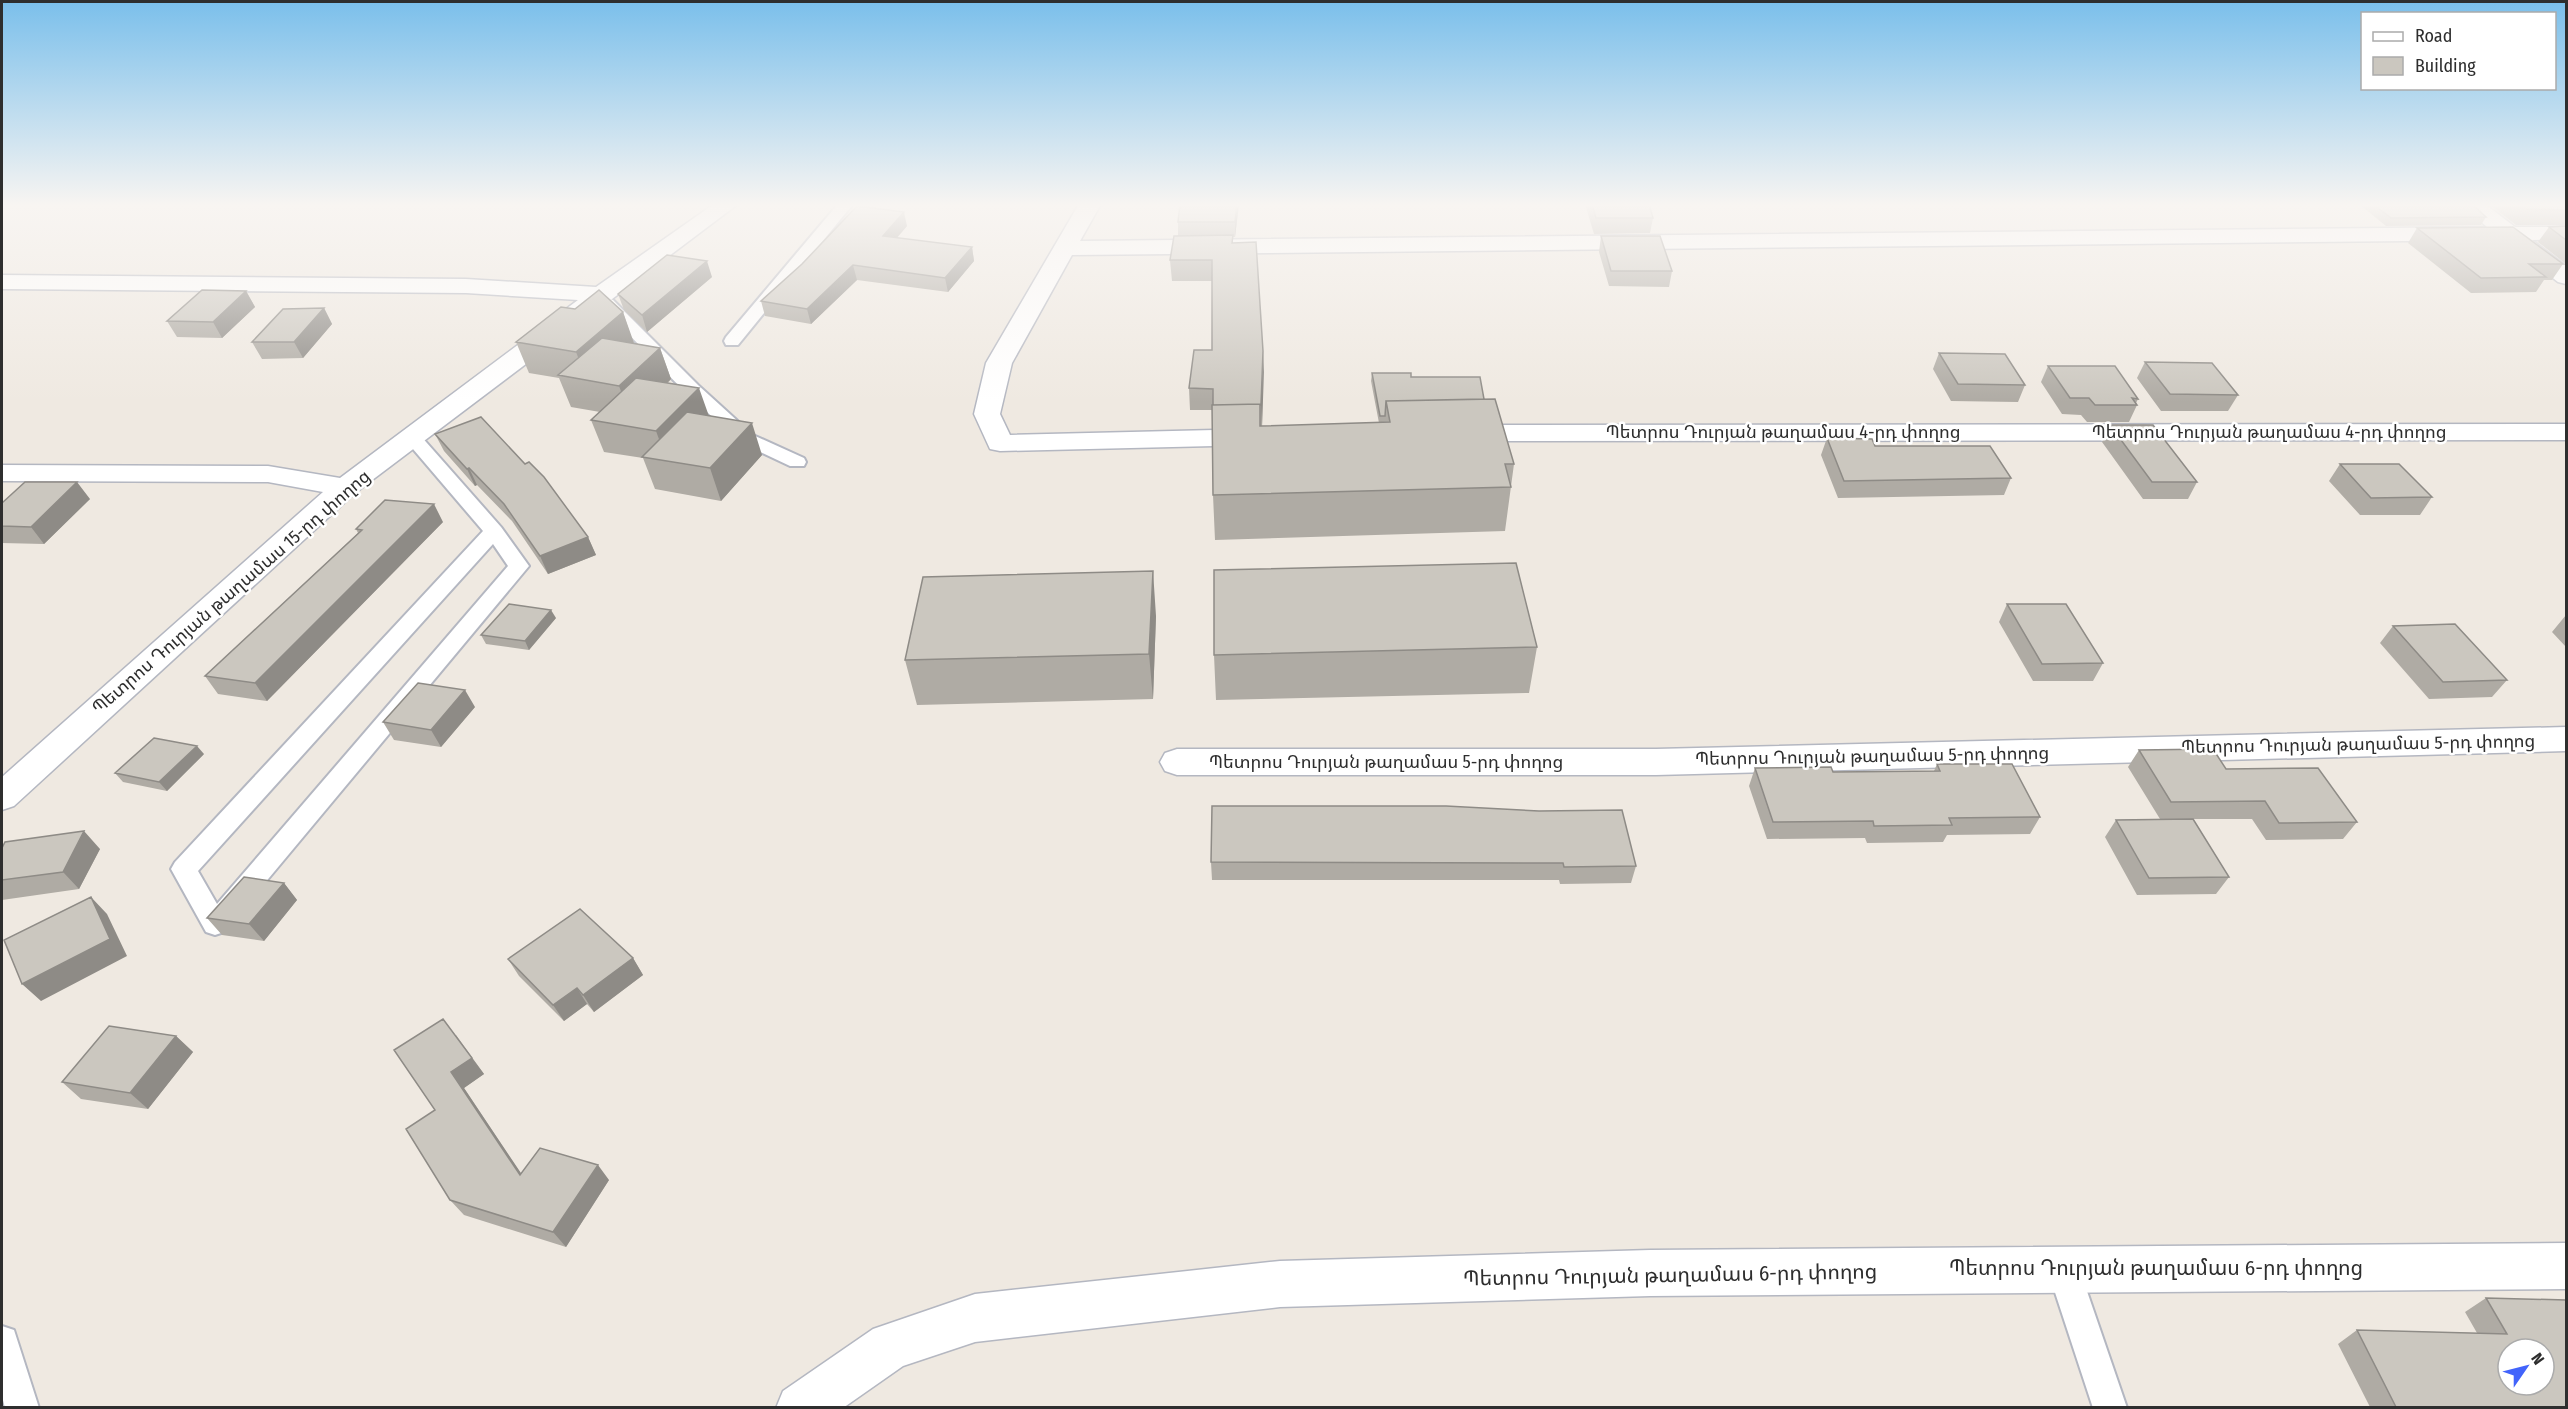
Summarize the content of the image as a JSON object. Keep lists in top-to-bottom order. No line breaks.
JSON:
{"streets":{"street":["Պետրոս Դուրյան թաղամաս 4-րդ փողոց","Պետրոս Դուրյան թաղամաս 15-րդ փողոց","Պետրոս Դուրյան թաղամաս 5-րդ փողոց","Պետրոս Դուրյան թաղամաս 6-րդ փողոց"]},"legend":["Road","Building"],"north":"top right"}
